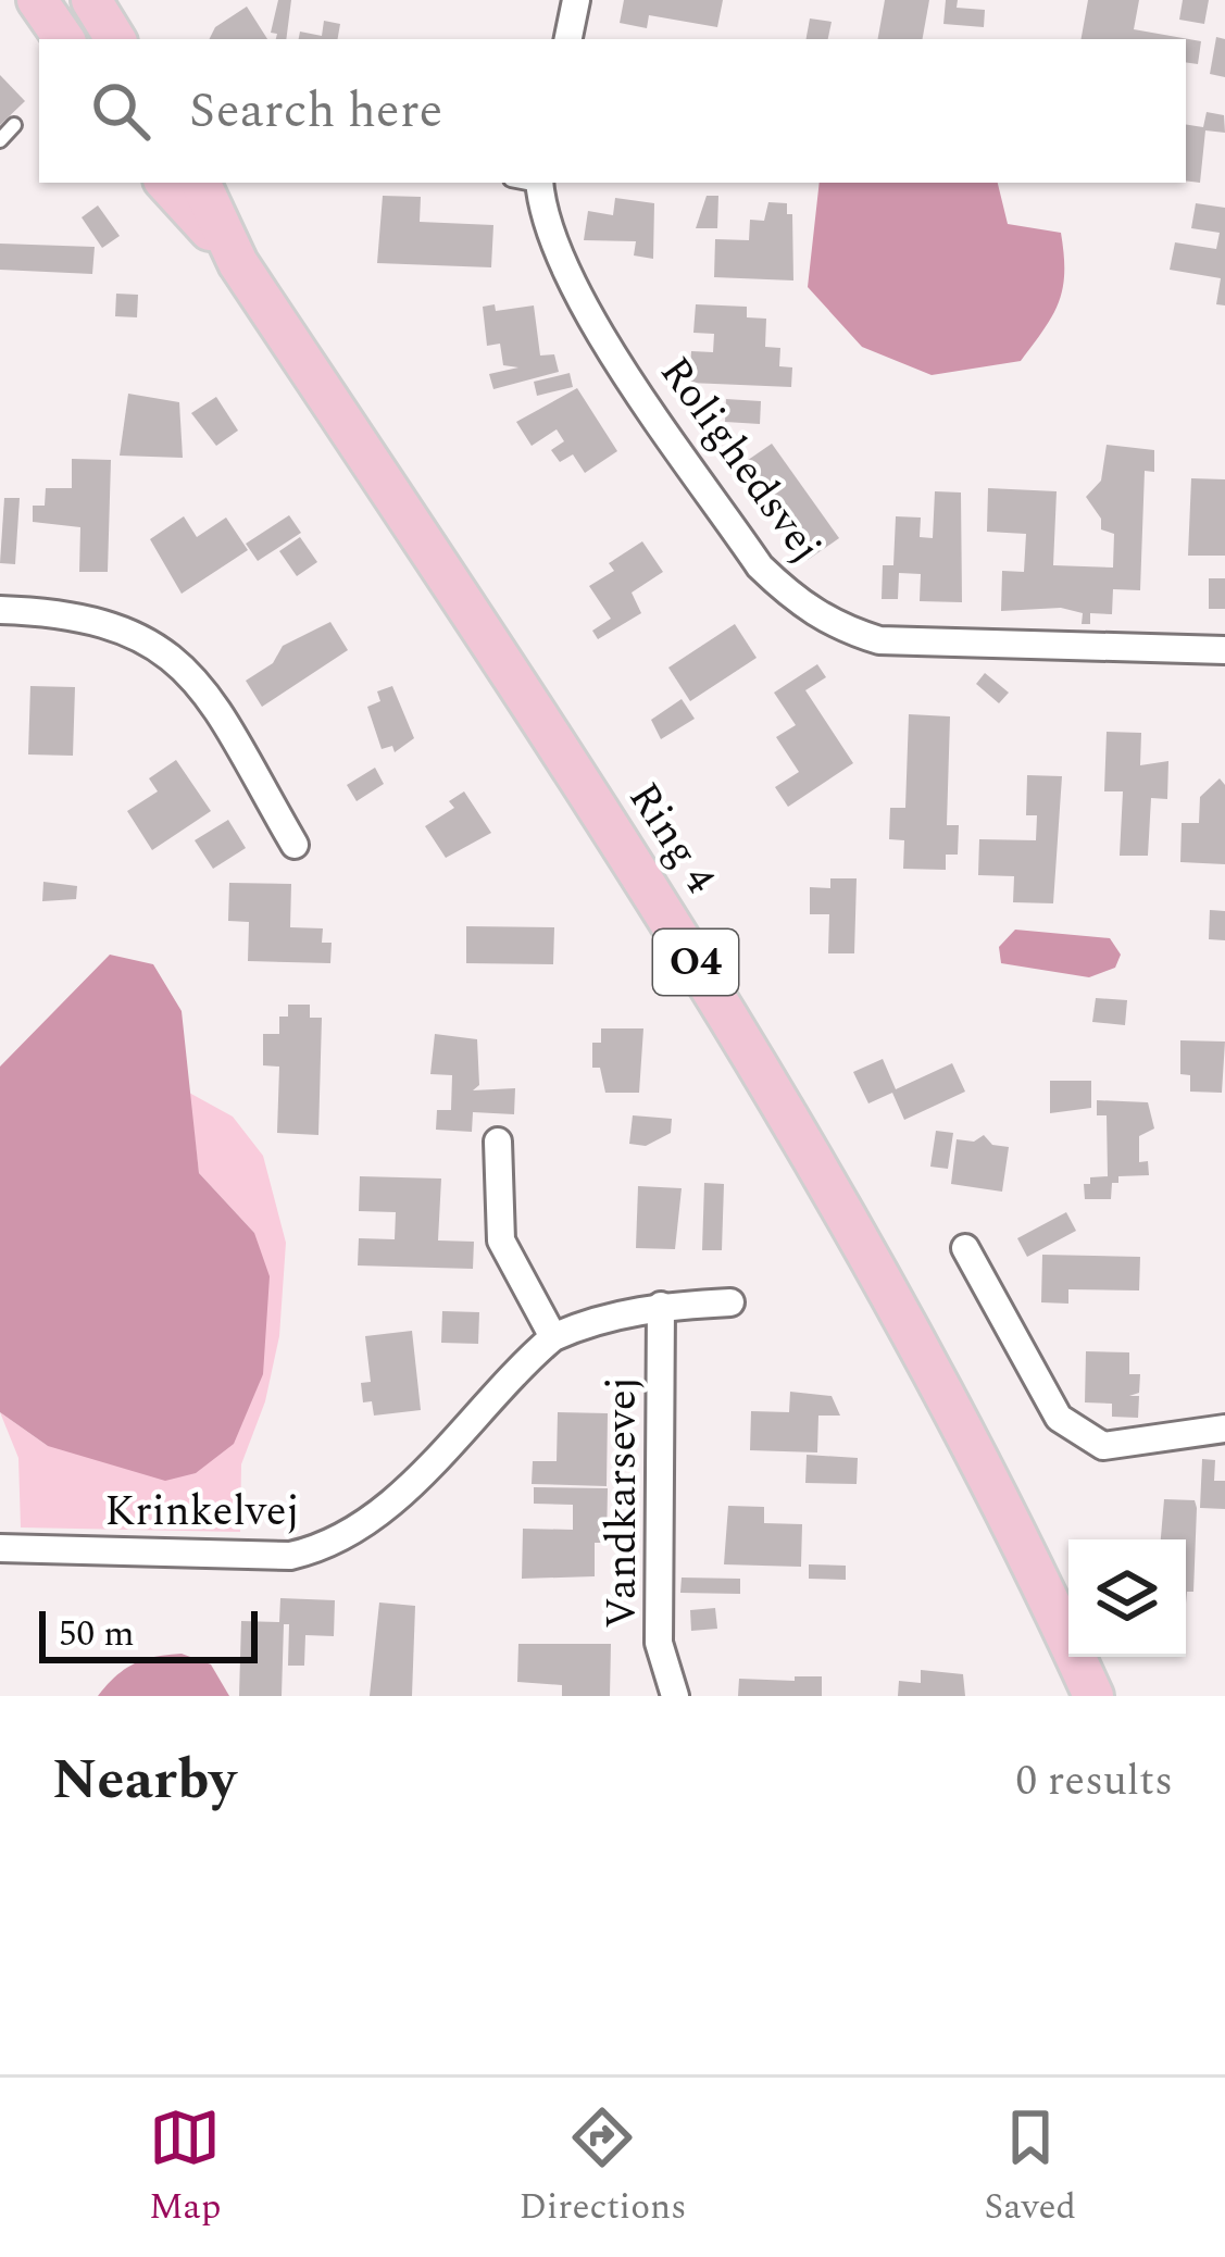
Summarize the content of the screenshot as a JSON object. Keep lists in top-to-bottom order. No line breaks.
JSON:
{"streets":{"main road":["Ring 4","O4"],"street":["Rolighedsvej","Vandkarsevej","Krinkelvej"]},"crossings":[["Vandkarsevej","Krinkelvej"]],"scale_bar":"50 m","page":{"search":"Search here","scale":"50 m","heading":["Nearby","0 results"],"nav":["Map","Directions","Saved"]}}
